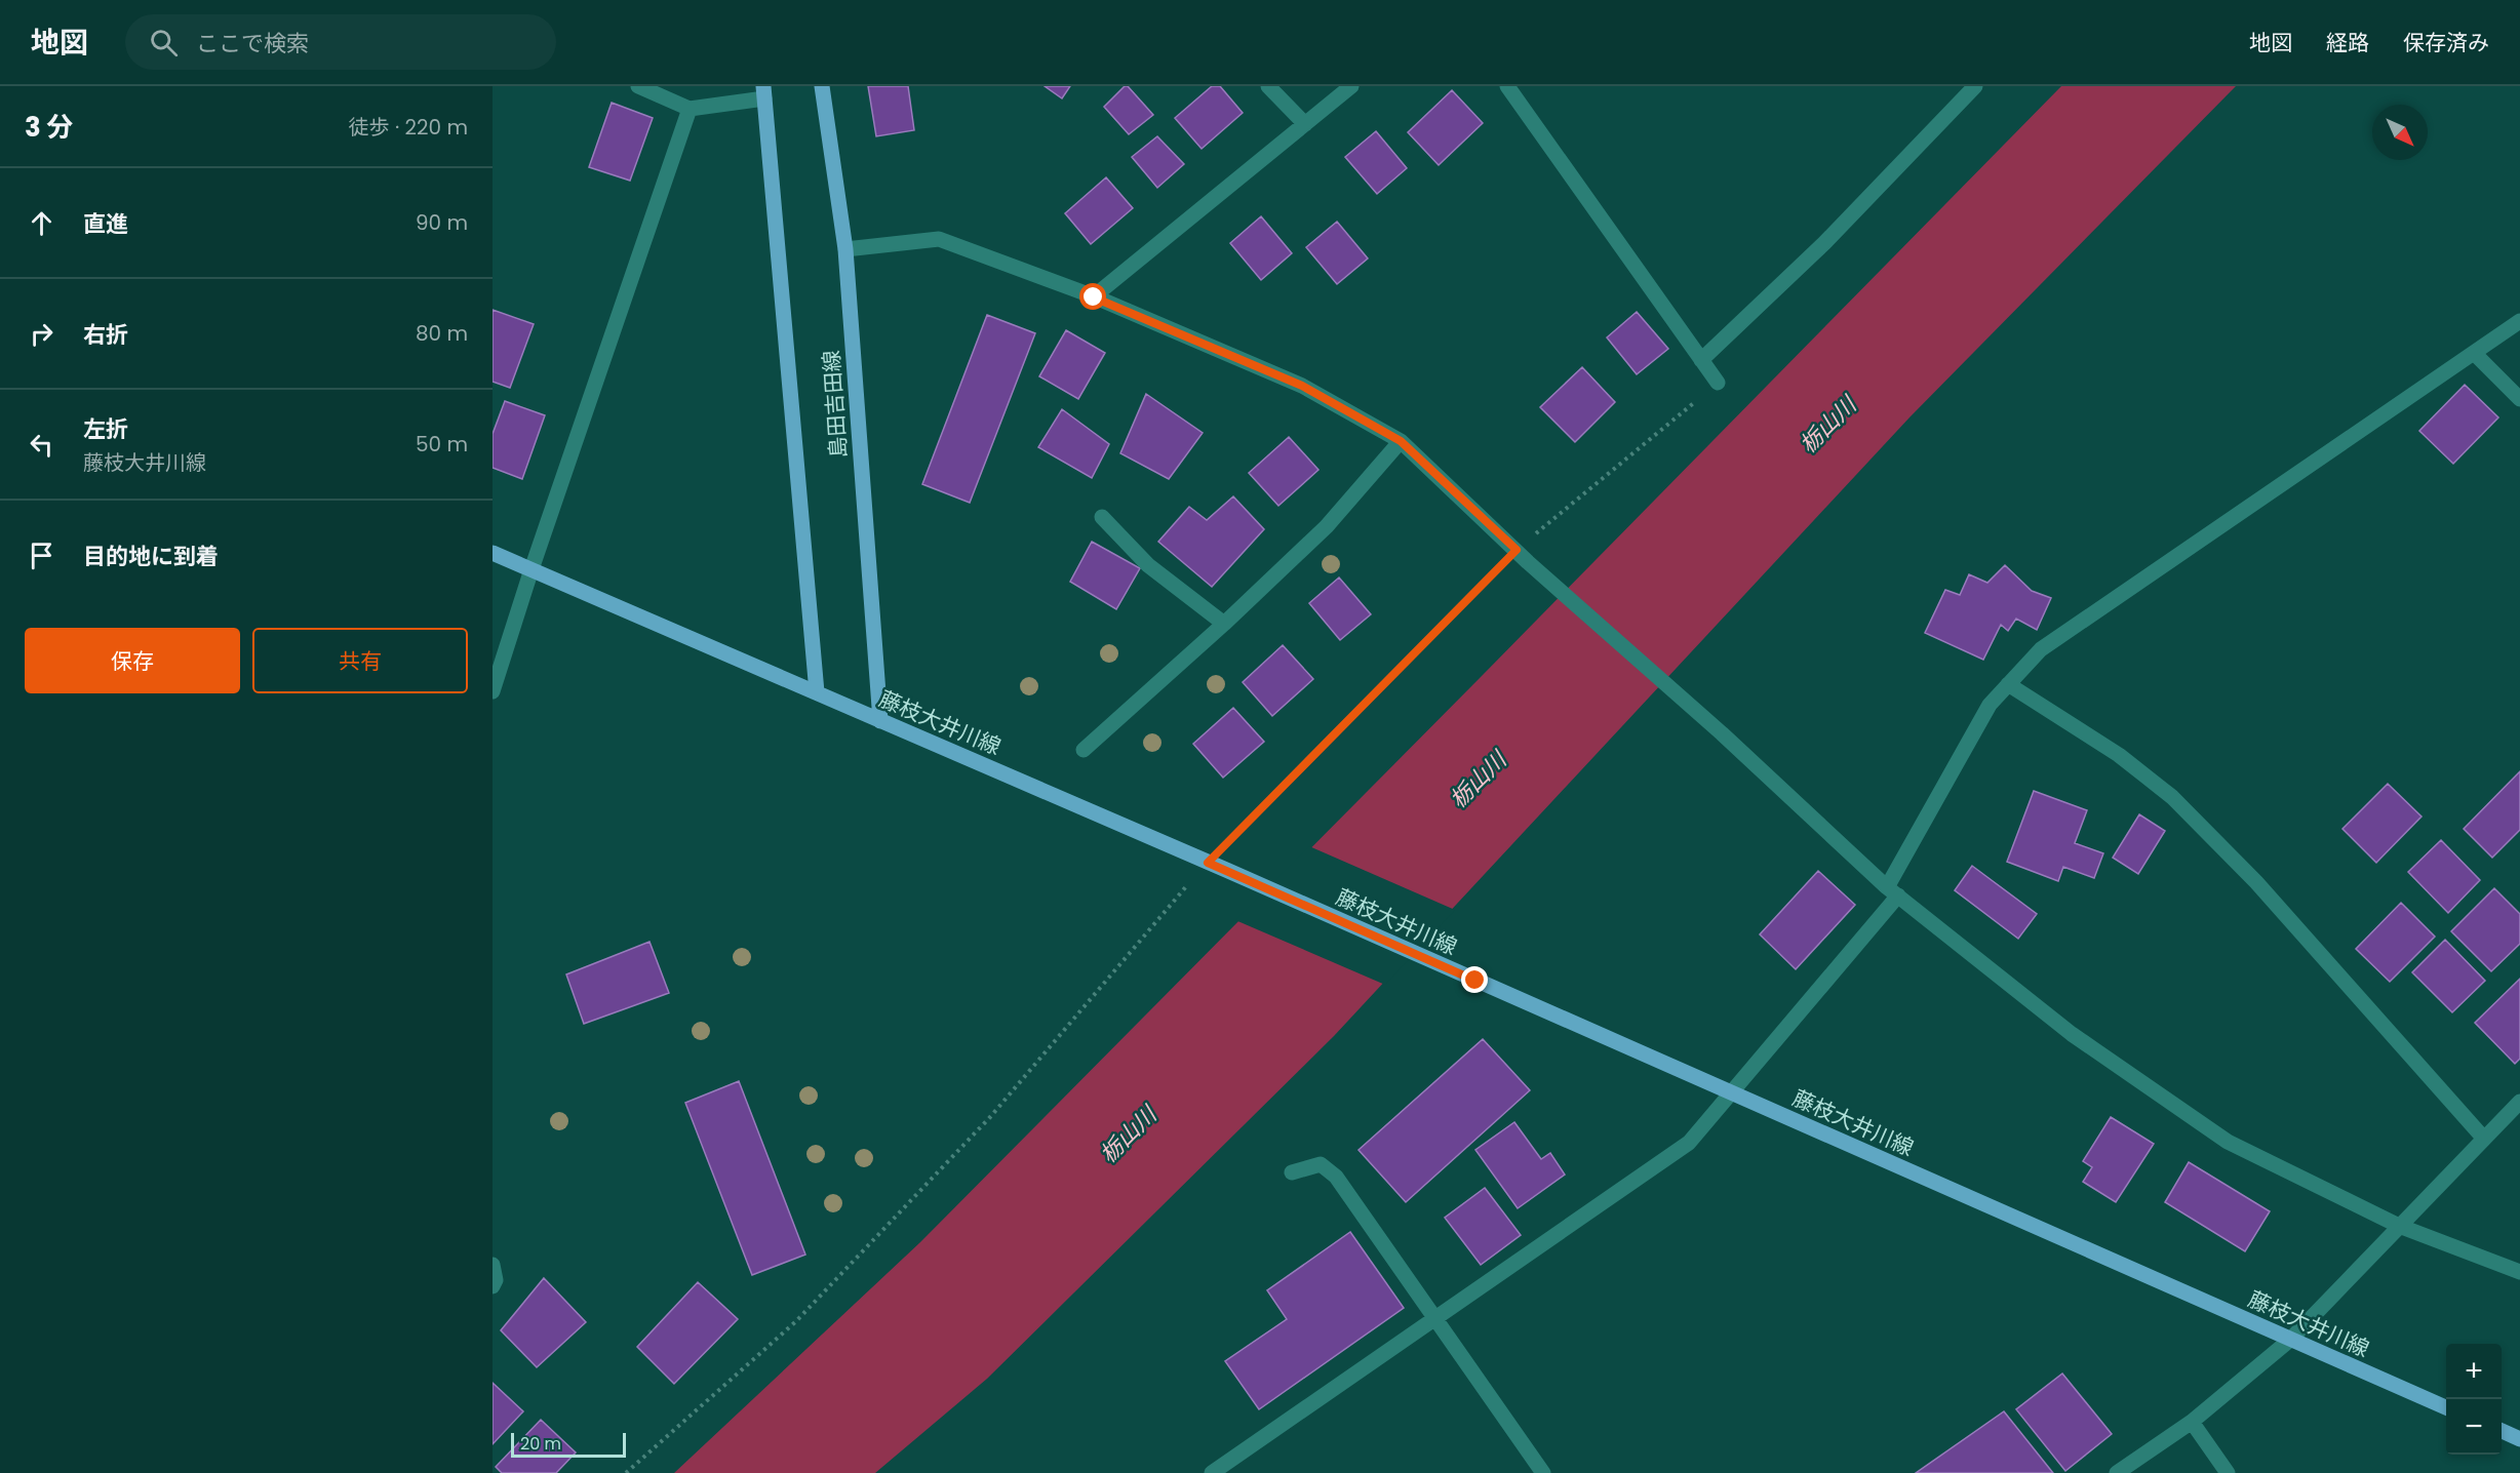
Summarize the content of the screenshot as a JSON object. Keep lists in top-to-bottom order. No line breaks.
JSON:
{"streets":{"main road":["島田吉田線","藤枝大井川線"]},"crossings":[["島田吉田線","藤枝大井川線"]],"water":["栃山川"],"scale_bar":"20 m","north":"bottom right","page":{"header":"地図","search":"ここで検索","nav":["地図","経路","保存済み"],"heading":["3 分","徒歩 · 220 m"],"list":[["直進","90 m"],["右折","80 m"],["左折","藤枝大井川線","50 m"],"目的地に到着"],"buttons":["保存","共有"],"map_buttons":["+","−"],"scale":"20 m"}}
